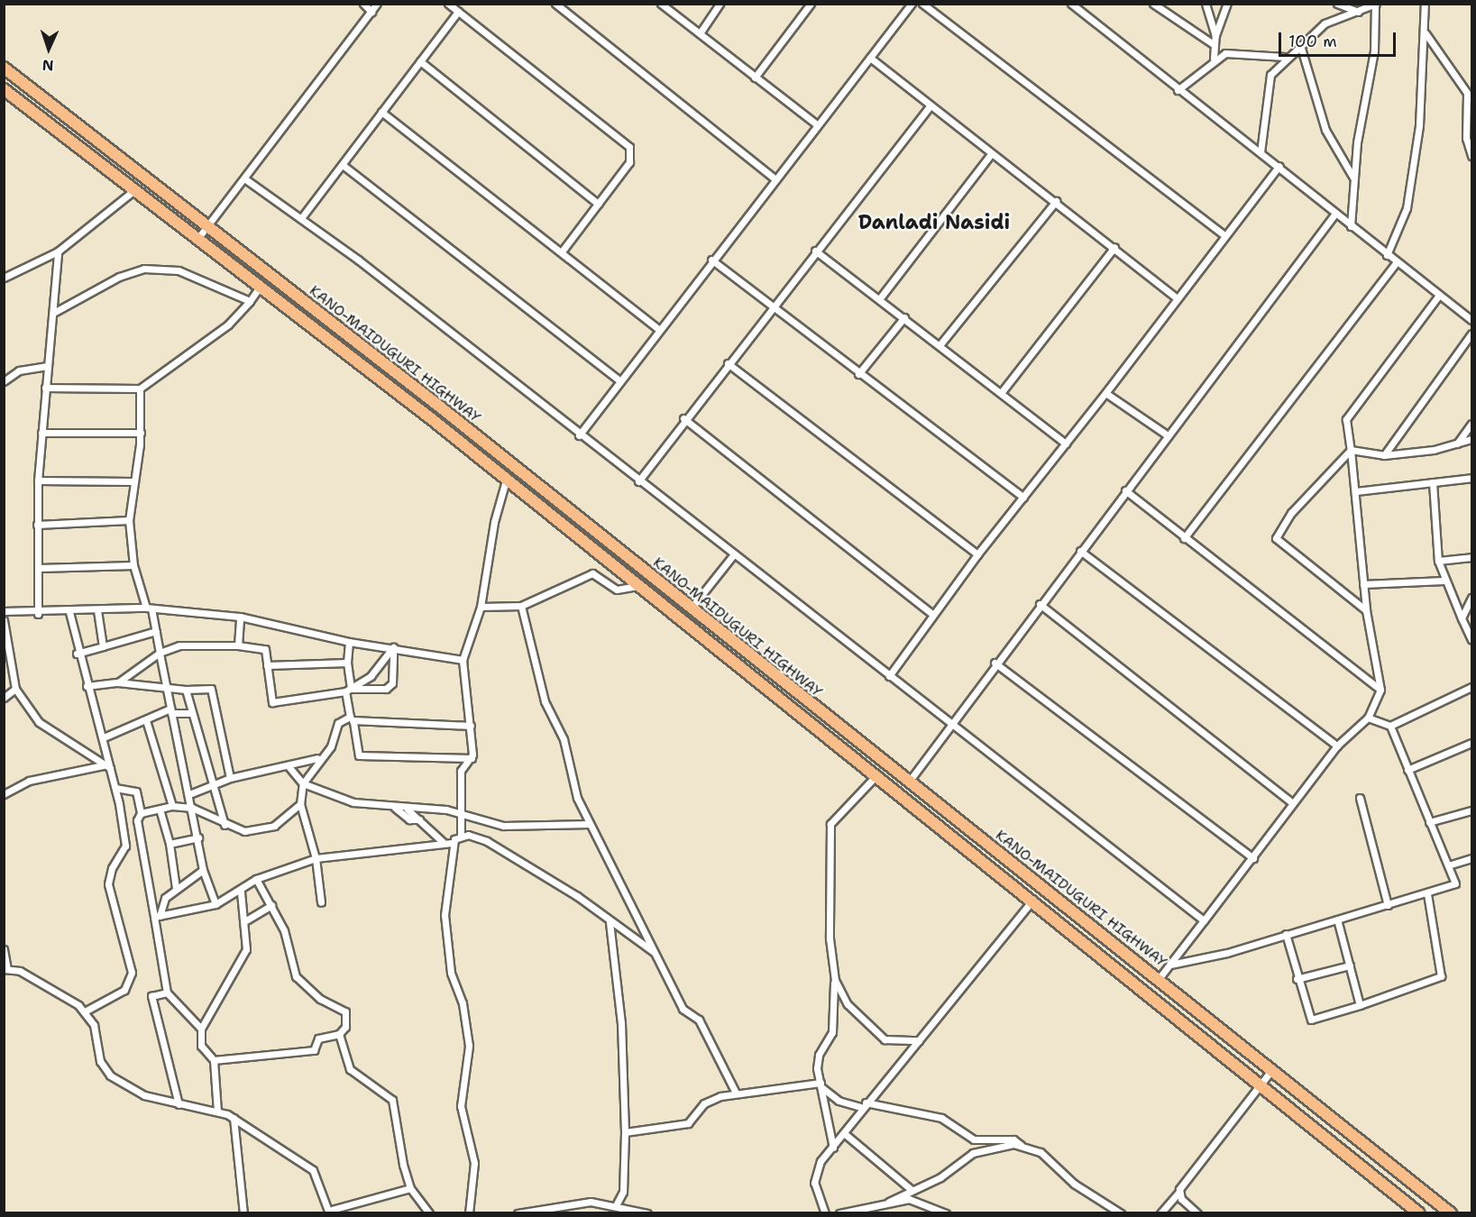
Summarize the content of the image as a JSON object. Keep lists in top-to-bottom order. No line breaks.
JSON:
{"streets":{"highway":["KANO-MAIDUGURI HIGHWAY"]},"districts":["Danladi Nasidi"],"scale_bar":"100 m","north":"bottom"}
